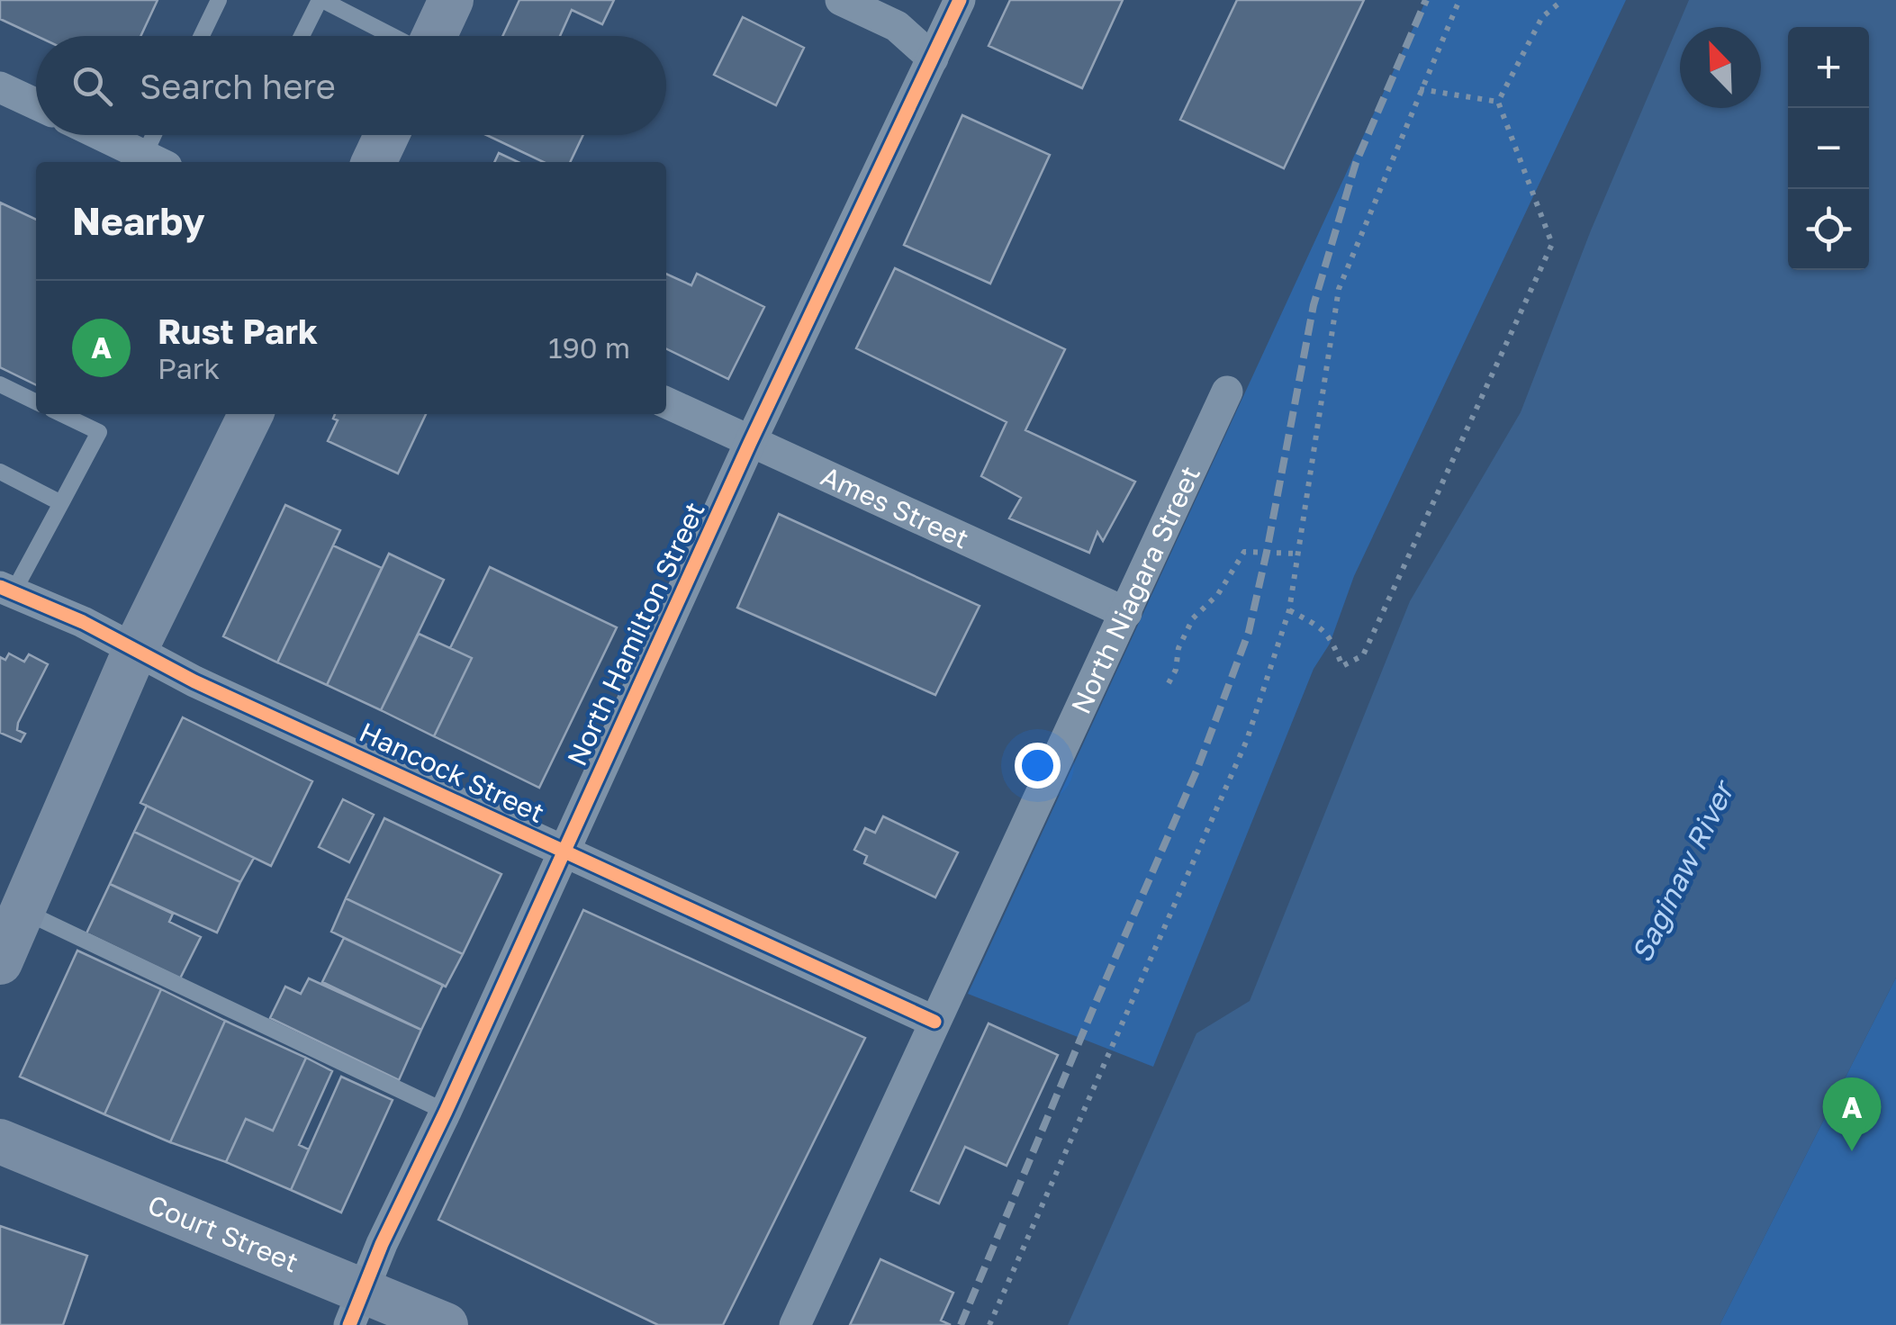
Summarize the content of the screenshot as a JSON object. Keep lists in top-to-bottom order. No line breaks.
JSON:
{"streets":{"main road":["Court Street"],"street":["Ames Street","North Niagara Street","North Hamilton Street","Hancock Street"]},"crossings":[["Ames Street","North Niagara Street"],["Ames Street","North Hamilton Street"],["North Niagara Street","Hancock Street"],["North Hamilton Street","Hancock Street"],["North Hamilton Street","Court Street"]],"water":["Saginaw River"],"north":"top left","page":{"map_buttons":["+","−"],"search":"Search here","heading":"Nearby","list":[{"mark":"A","name":"Rust Park","note":"Park","value":"190 m"}],"pins":"A"}}
